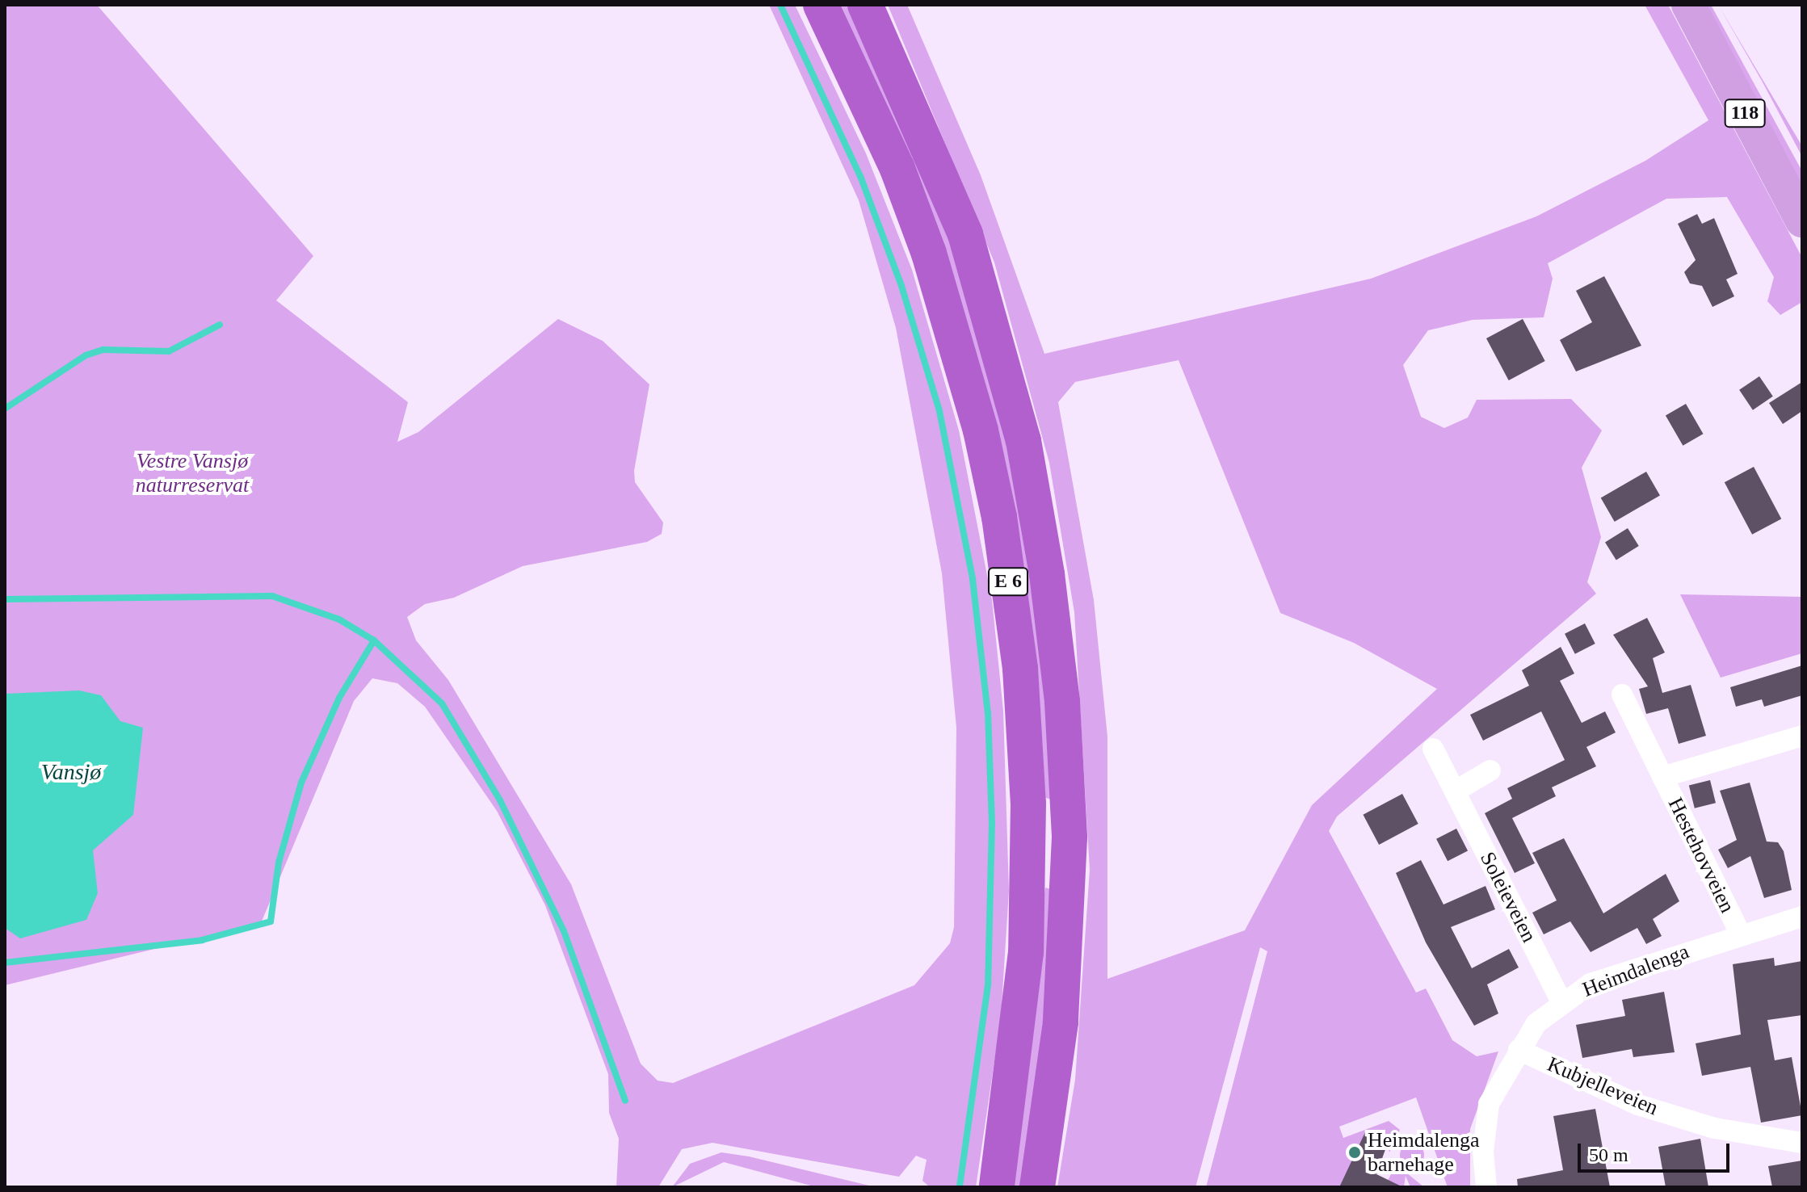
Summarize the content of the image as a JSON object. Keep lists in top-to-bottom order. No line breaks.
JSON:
{"streets":{"highway":["E 6"],"main road":["118"],"street":["Hestehovveien","Soleieveien","Heimdalenga","Kubjelleveien"]},"crossings":[["Hestehovveien","Heimdalenga"],["Soleieveien","Heimdalenga"],["Heimdalenga","Kubjelleveien"]],"water":["Vansjø"],"parks":["Vestre Vansjø naturreservat"],"places":["Heimdalenga barnehage"],"scale_bar":"50 m"}
